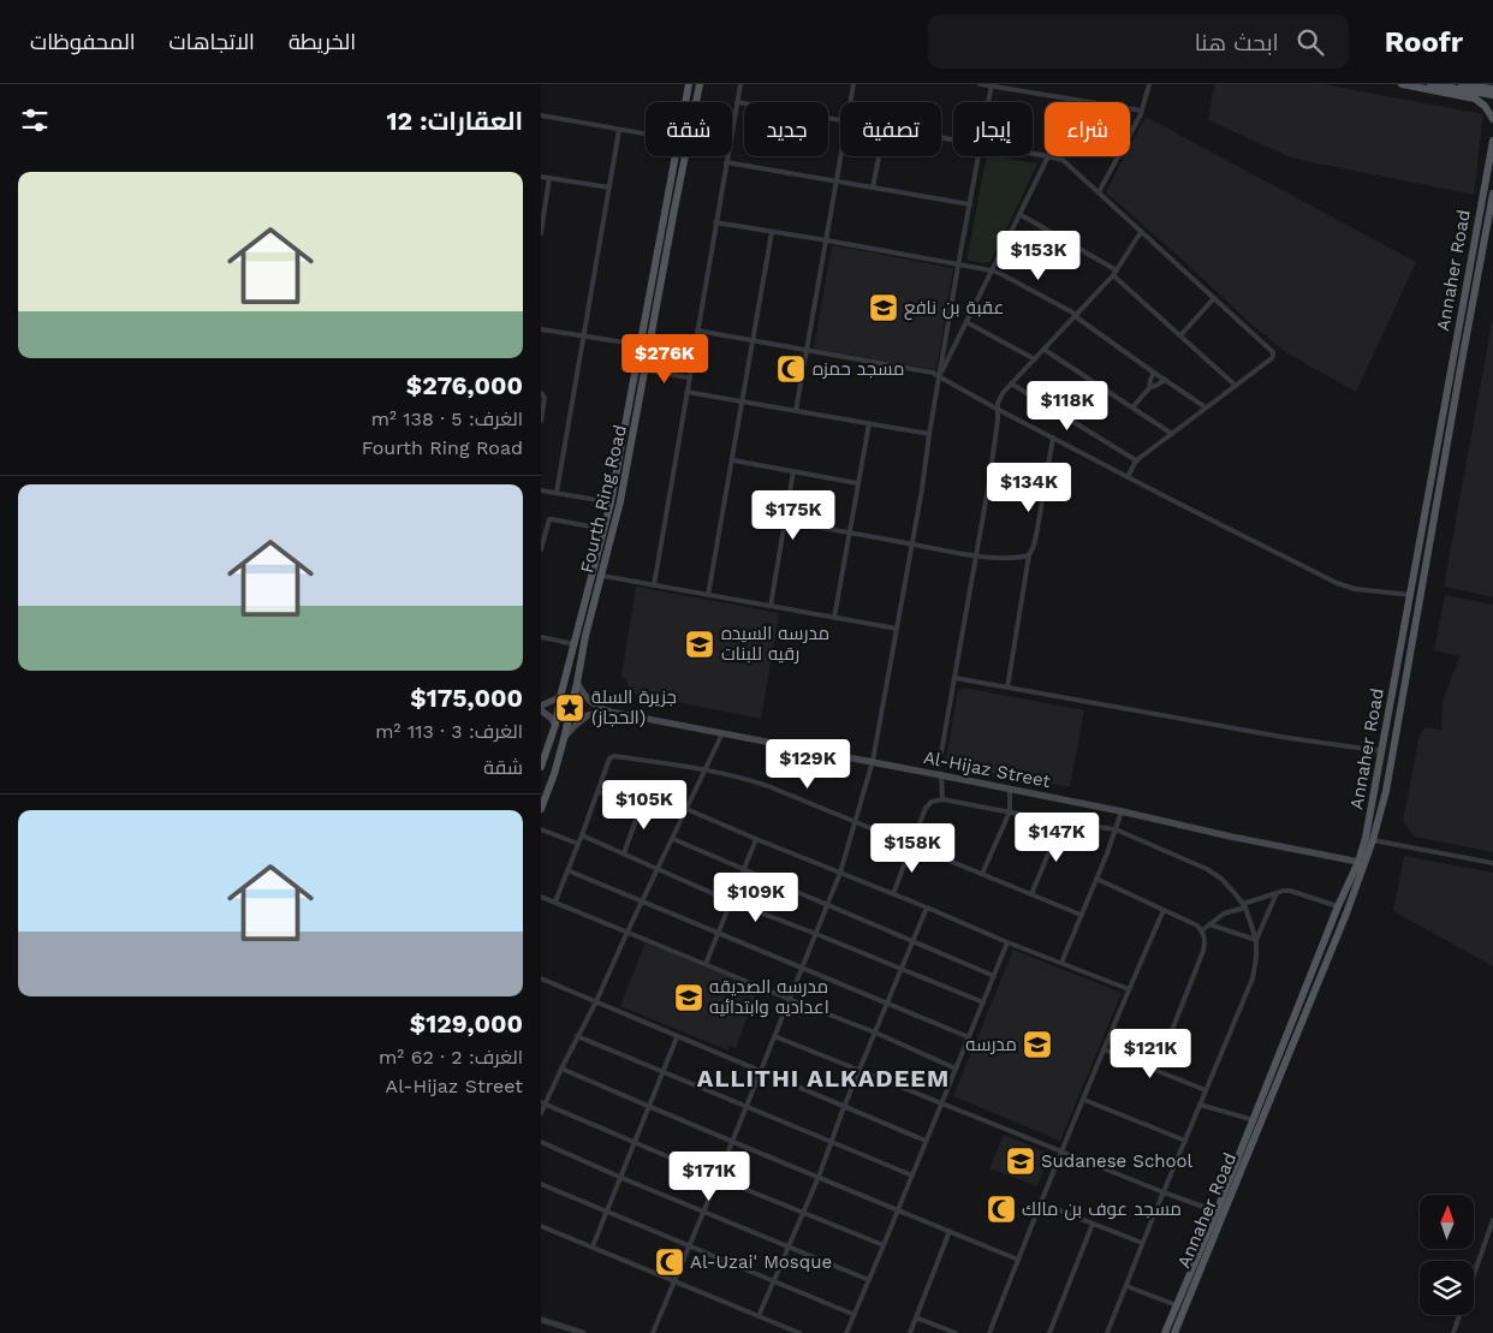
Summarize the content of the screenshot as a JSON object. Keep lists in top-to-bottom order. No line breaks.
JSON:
{"streets":{"main road":["Annaher Road","Fourth Ring Road","Al-Hijaz Street"]},"crossings":[["Annaher Road","Al-Hijaz Street"],["Fourth Ring Road","Al-Hijaz Street"]],"districts":["ALLITHI ALKADEEM"],"places":{"school or university":["عقبة بن نافع","مدرسه السيده رقيه للبنات","مدرسه الصديقه اعداديه وابتدائيه","مدرسه","Sudanese School"],"mosque":["مسجد حمزه","مسجد عوف بن مالك","Al-Uzai' Mosque"],"place":["جزيرة السلة (الحجاز)"]},"north":"top","page":{"header":"Roofr","search":"ابحث هنا","nav":["الخريطة","الاتجاهات","المحفوظات"],"heading":"العقارات: 12","chip":["شراء","إيجار","تصفية","جديد","شقة"],"list":[{"name":"$276,000","note":"الغرف: 5 · 138 m² · Fourth Ring Road"},{"name":"$175,000","note":"الغرف: 3 · 113 m² · شقة"},{"name":"$129,000","note":"الغرف: 2 · 62 m² · Al-Hijaz Street"}],"price":["$153K","$276K","$118K","$134K","$175K","$129K","$105K","$147K","$158K","$109K","$121K","$171K"]}}
